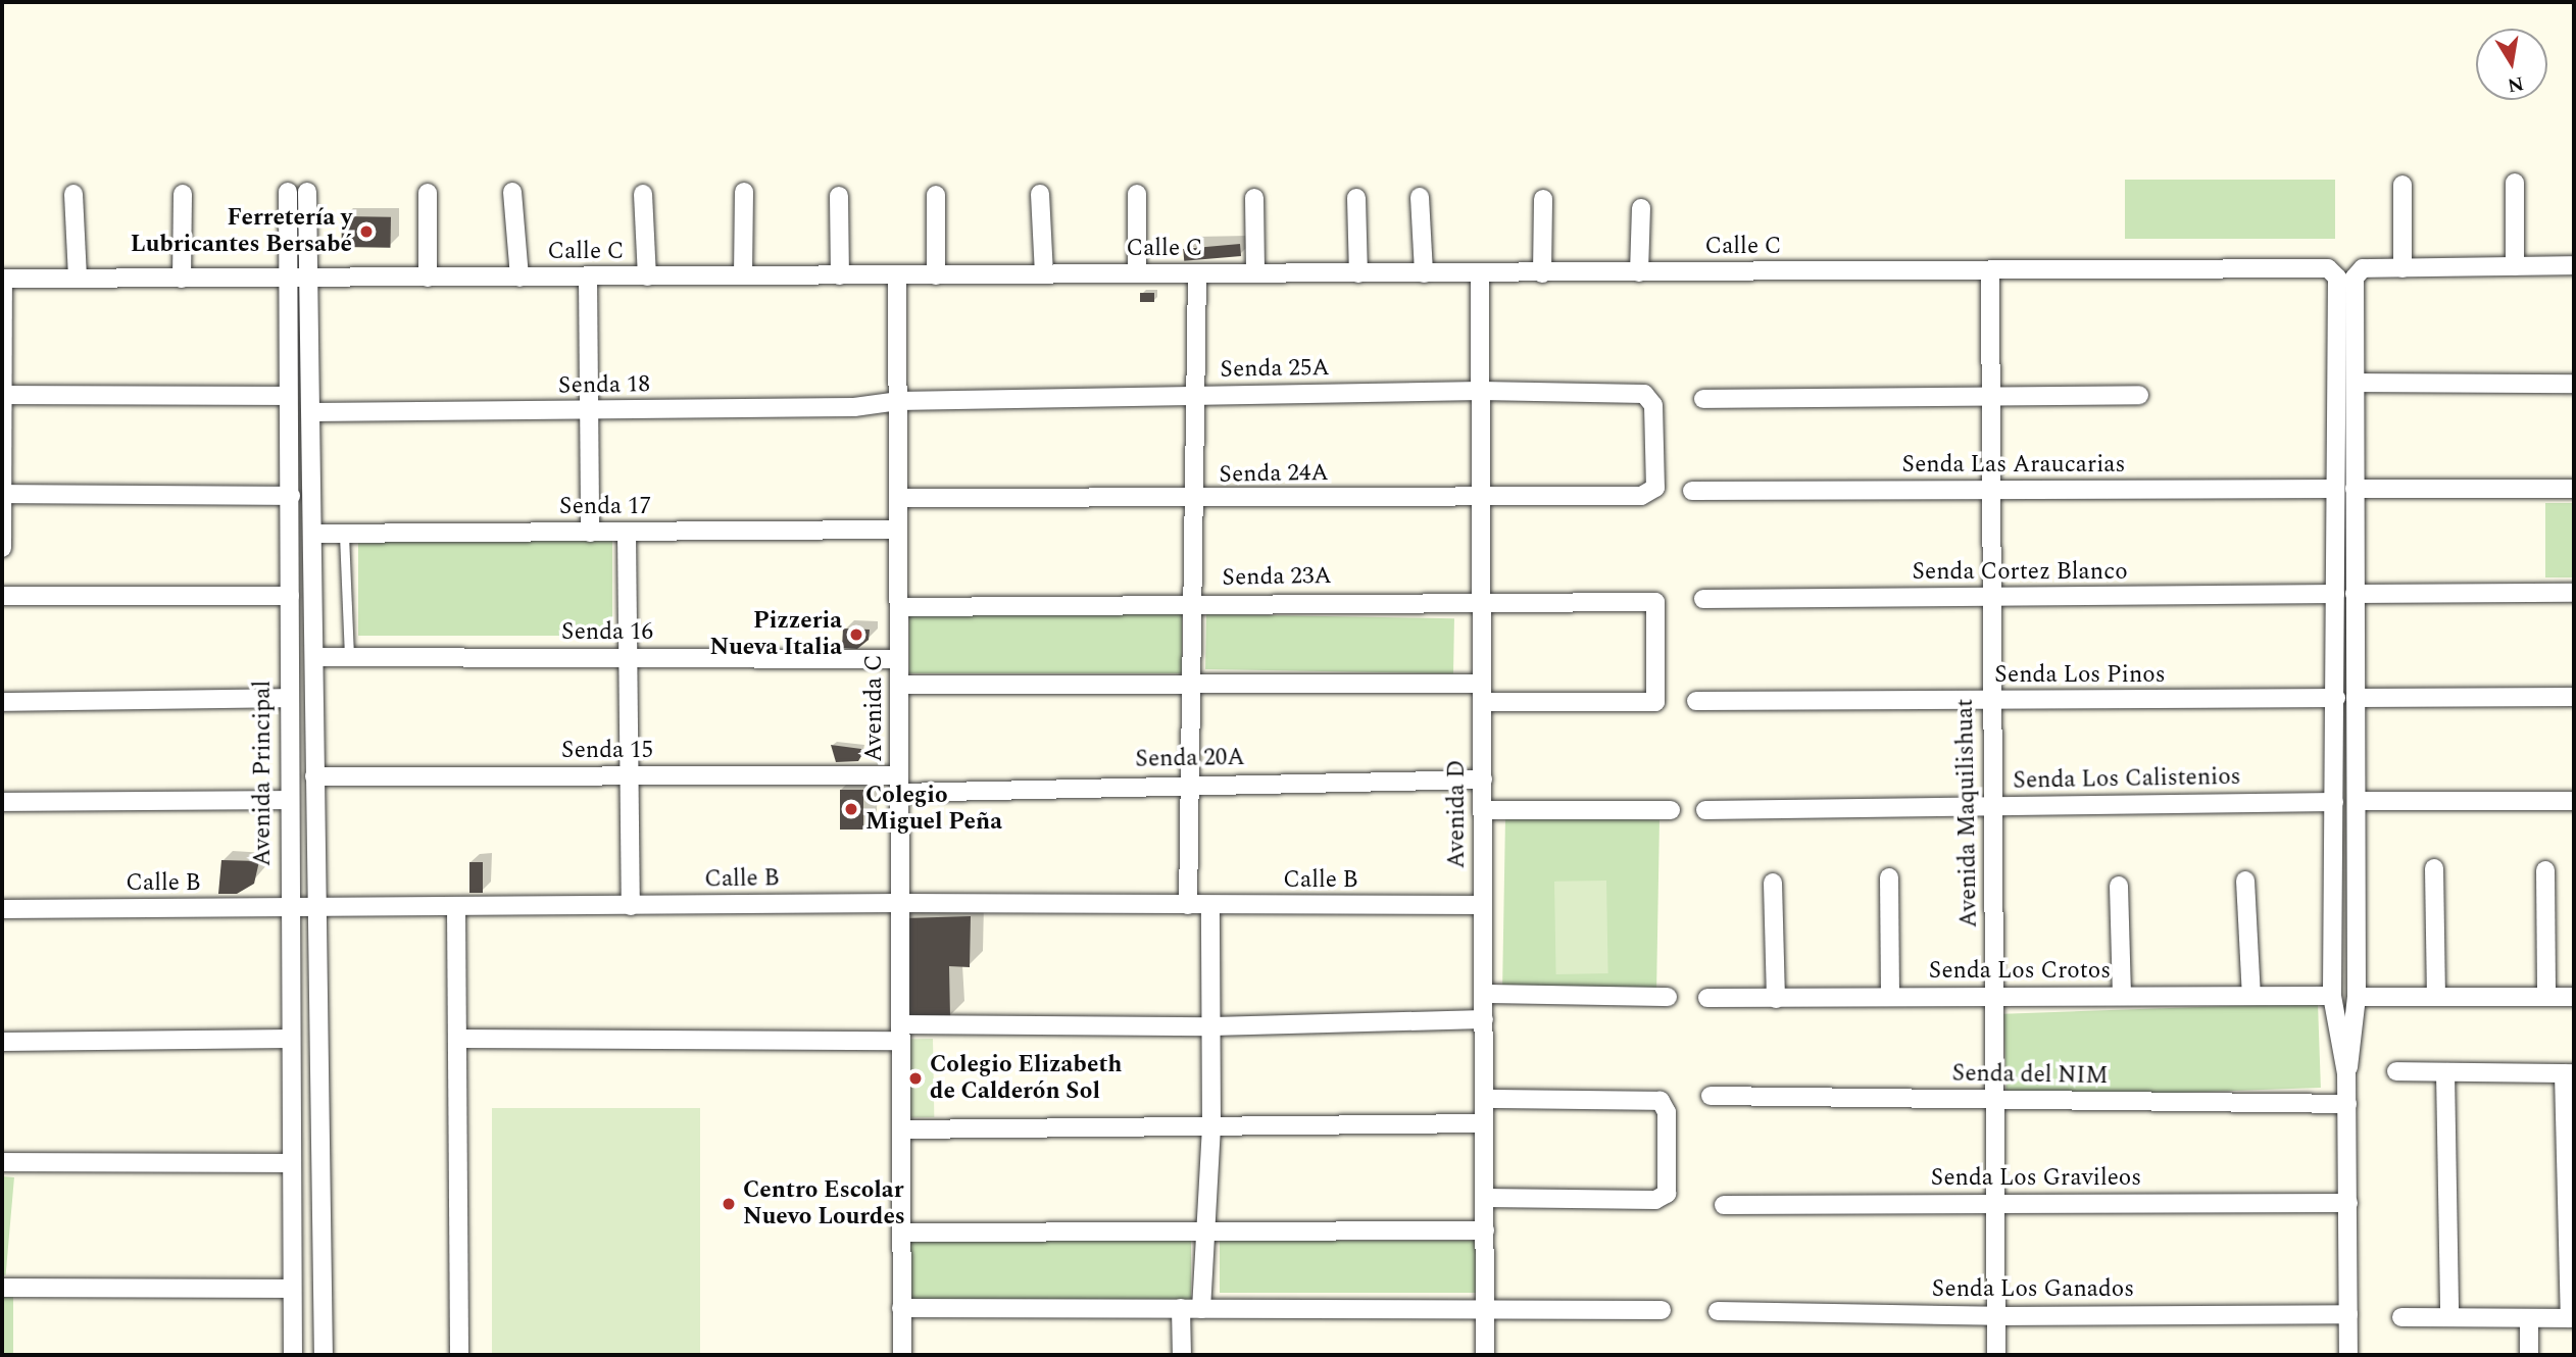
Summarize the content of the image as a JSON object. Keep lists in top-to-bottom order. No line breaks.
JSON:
{"streets":{"street":["Calle C","Senda 25A","Senda 18","Senda Las Araucarias","Senda 24A","Senda 17","Senda Cortez Blanco","Senda 23A","Senda 16","Senda Los Pinos","Avenida C","Senda 15","Senda 20A","Avenida Principal","Senda Los Calistenios","Avenida Maquilishuat","Avenida D","Calle B","Senda Los Crotos","Senda del NIM","Senda Los Gravileos","Senda Los Ganados"]},"crossings":[["Calle C","Senda Las Araucarias"],["Calle C","Avenida C"],["Calle C","Avenida Principal"],["Calle C","Avenida Maquilishuat"],["Calle C","Avenida D"],["Senda 25A","Senda 18"],["Senda 25A","Senda 24A"],["Senda 25A","Avenida C"],["Senda 25A","Avenida D"],["Senda 18","Avenida C"],["Senda Las Araucarias","Avenida Maquilishuat"],["Senda 24A","Avenida C"],["Senda 24A","Avenida D"],["Senda 17","Avenida C"],["Senda Cortez Blanco","Avenida Maquilishuat"],["Senda 23A","Avenida C"],["Senda 23A","Avenida D"],["Senda 16","Avenida C"],["Senda Los Pinos","Avenida Maquilishuat"],["Avenida C","Senda 15"],["Avenida C","Senda 20A"],["Avenida C","Calle B"],["Senda 15","Senda 20A"],["Senda 20A","Avenida D"],["Avenida Principal","Calle B"],["Senda Los Calistenios","Avenida Maquilishuat"],["Avenida Maquilishuat","Senda Los Crotos"],["Avenida Maquilishuat","Senda del NIM"],["Avenida Maquilishuat","Senda Los Gravileos"],["Avenida Maquilishuat","Senda Los Ganados"],["Avenida D","Calle B"]],"places":["Ferretería y Lubricantes Bersabé","Pizzeria Nueva Italia","Colegio Miguel Peña","Colegio Elizabeth de Calderón Sol","Centro Escolar Nuevo Lourdes"],"north":"bottom"}
